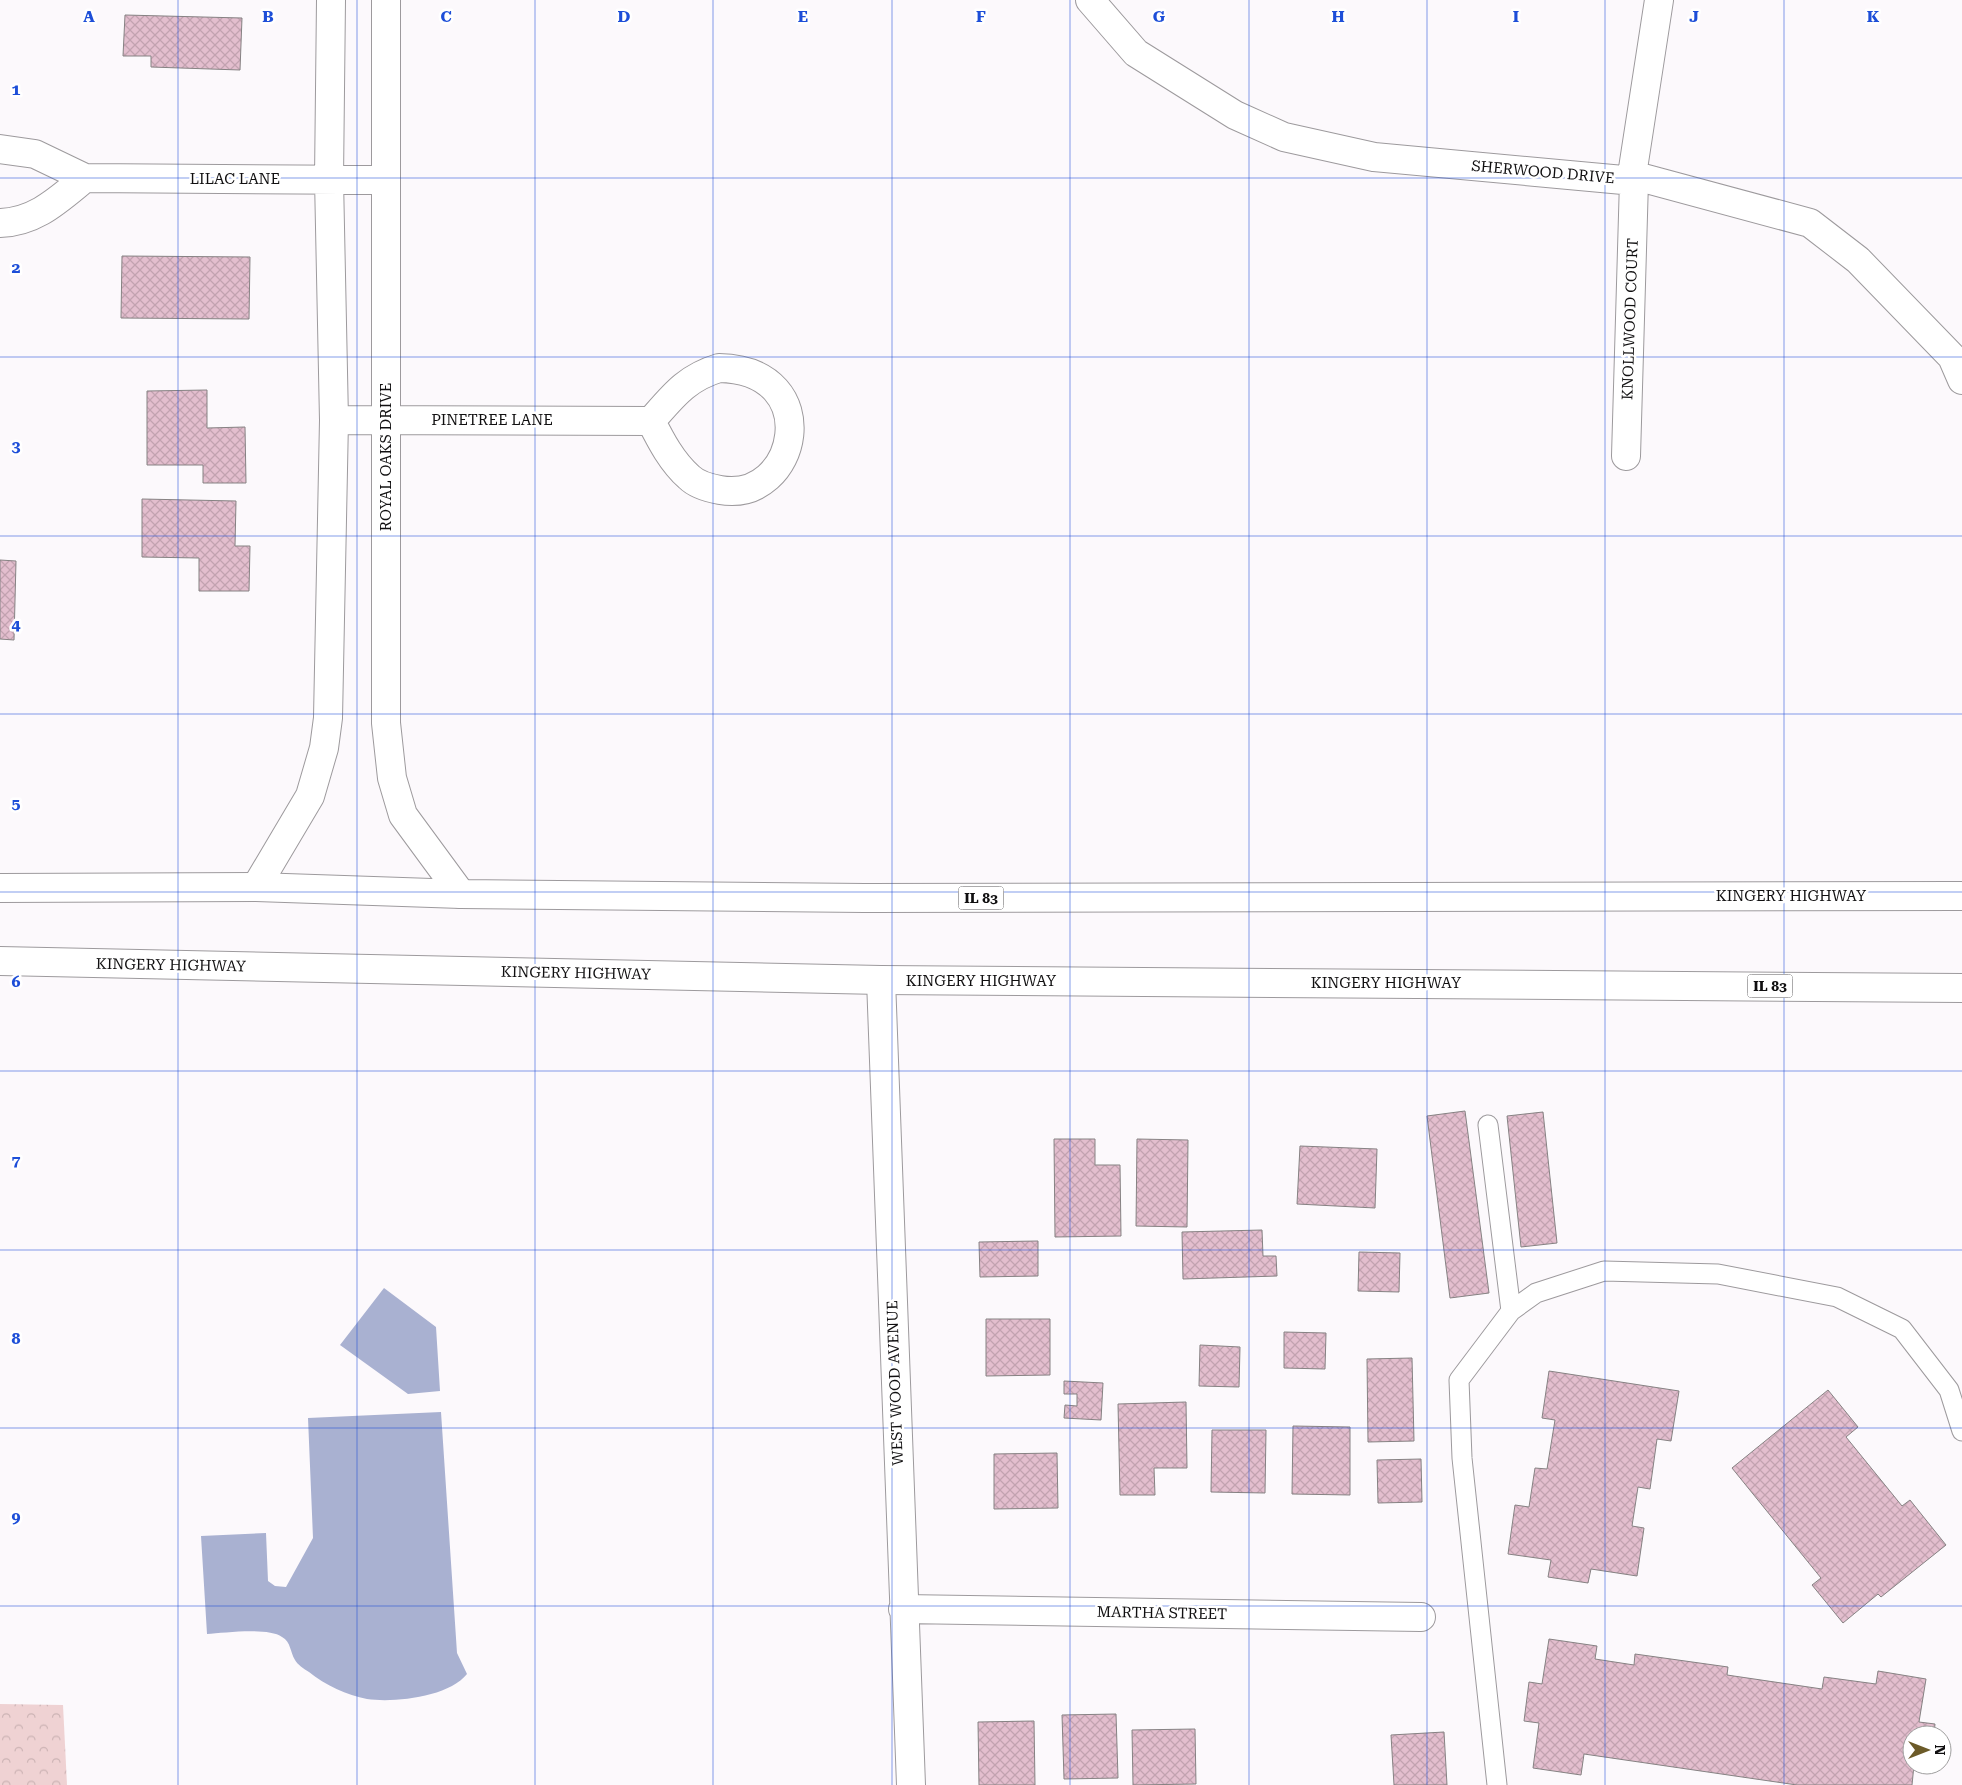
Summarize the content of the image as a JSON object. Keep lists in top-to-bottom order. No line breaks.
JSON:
{"streets":{"main road":["SHERWOOD DRIVE","LILAC LANE","KNOLLWOOD COURT","PINETREE LANE","ROYAL OAKS DRIVE","KINGERY HIGHWAY","IL 83","WEST WOOD AVENUE","MARTHA STREET"]},"crossings":[["SHERWOOD DRIVE","KNOLLWOOD COURT"],["LILAC LANE","ROYAL OAKS DRIVE"],["PINETREE LANE","ROYAL OAKS DRIVE"],["ROYAL OAKS DRIVE","KINGERY HIGHWAY"],["KINGERY HIGHWAY","WEST WOOD AVENUE"],["WEST WOOD AVENUE","MARTHA STREET"]],"north":"right","grid":{"columns":["A","B","C","D","E","F","G","H","I","J","K"],"rows":["1","2","3","4","5","6","7","8","9"]}}
